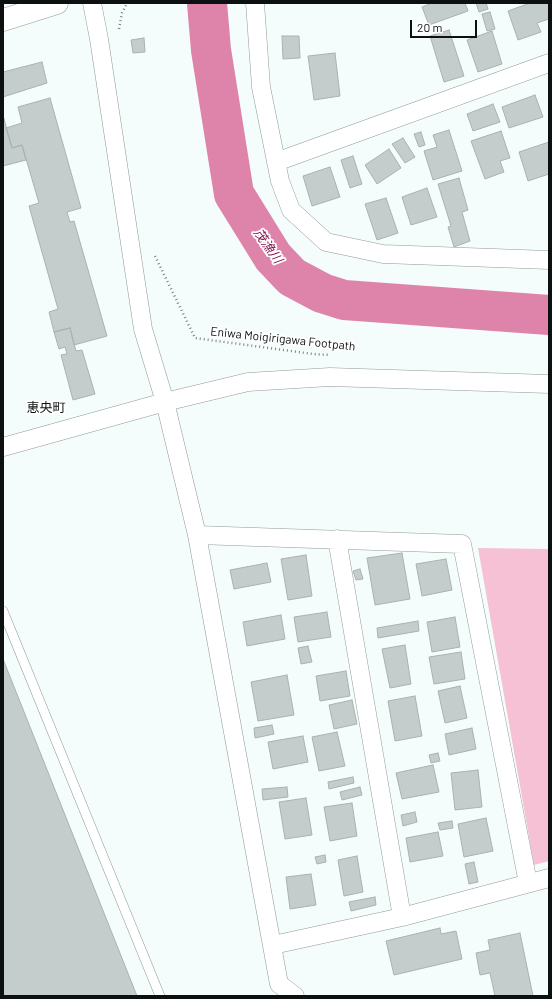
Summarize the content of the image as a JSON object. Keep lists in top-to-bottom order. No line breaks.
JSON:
{"streets":{"path":["Eniwa Moigirigawa Footpath"]},"districts":["恵央町"],"water":["茂漁川"],"scale_bar":"20 m"}
